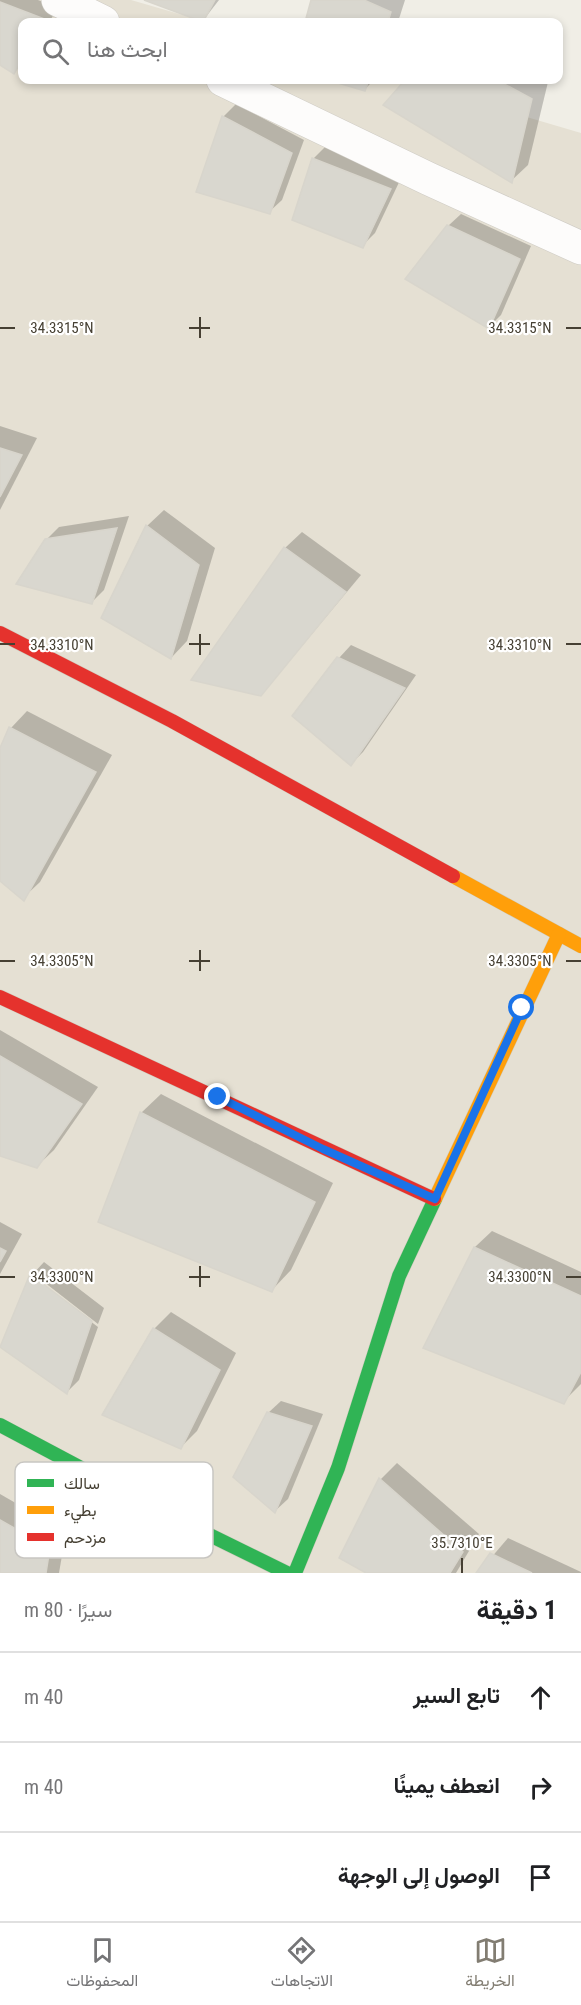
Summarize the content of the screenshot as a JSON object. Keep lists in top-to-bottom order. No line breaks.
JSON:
{"legend":["سالك","بطيء","مزدحم"],"page":{"search":"ابحث هنا","heading":["1 دقيقة","سيرًا · 80 m"],"list":[["تابع السير","40 m"],["انعطف يمينًا","40 m"],"الوصول إلى الوجهة"],"nav":["الخريطة","الاتجاهات","المحفوظات"]},"coordinates":["34.3315°N","34.3310°N","34.3305°N","34.3300°N","35.7310°E"]}
